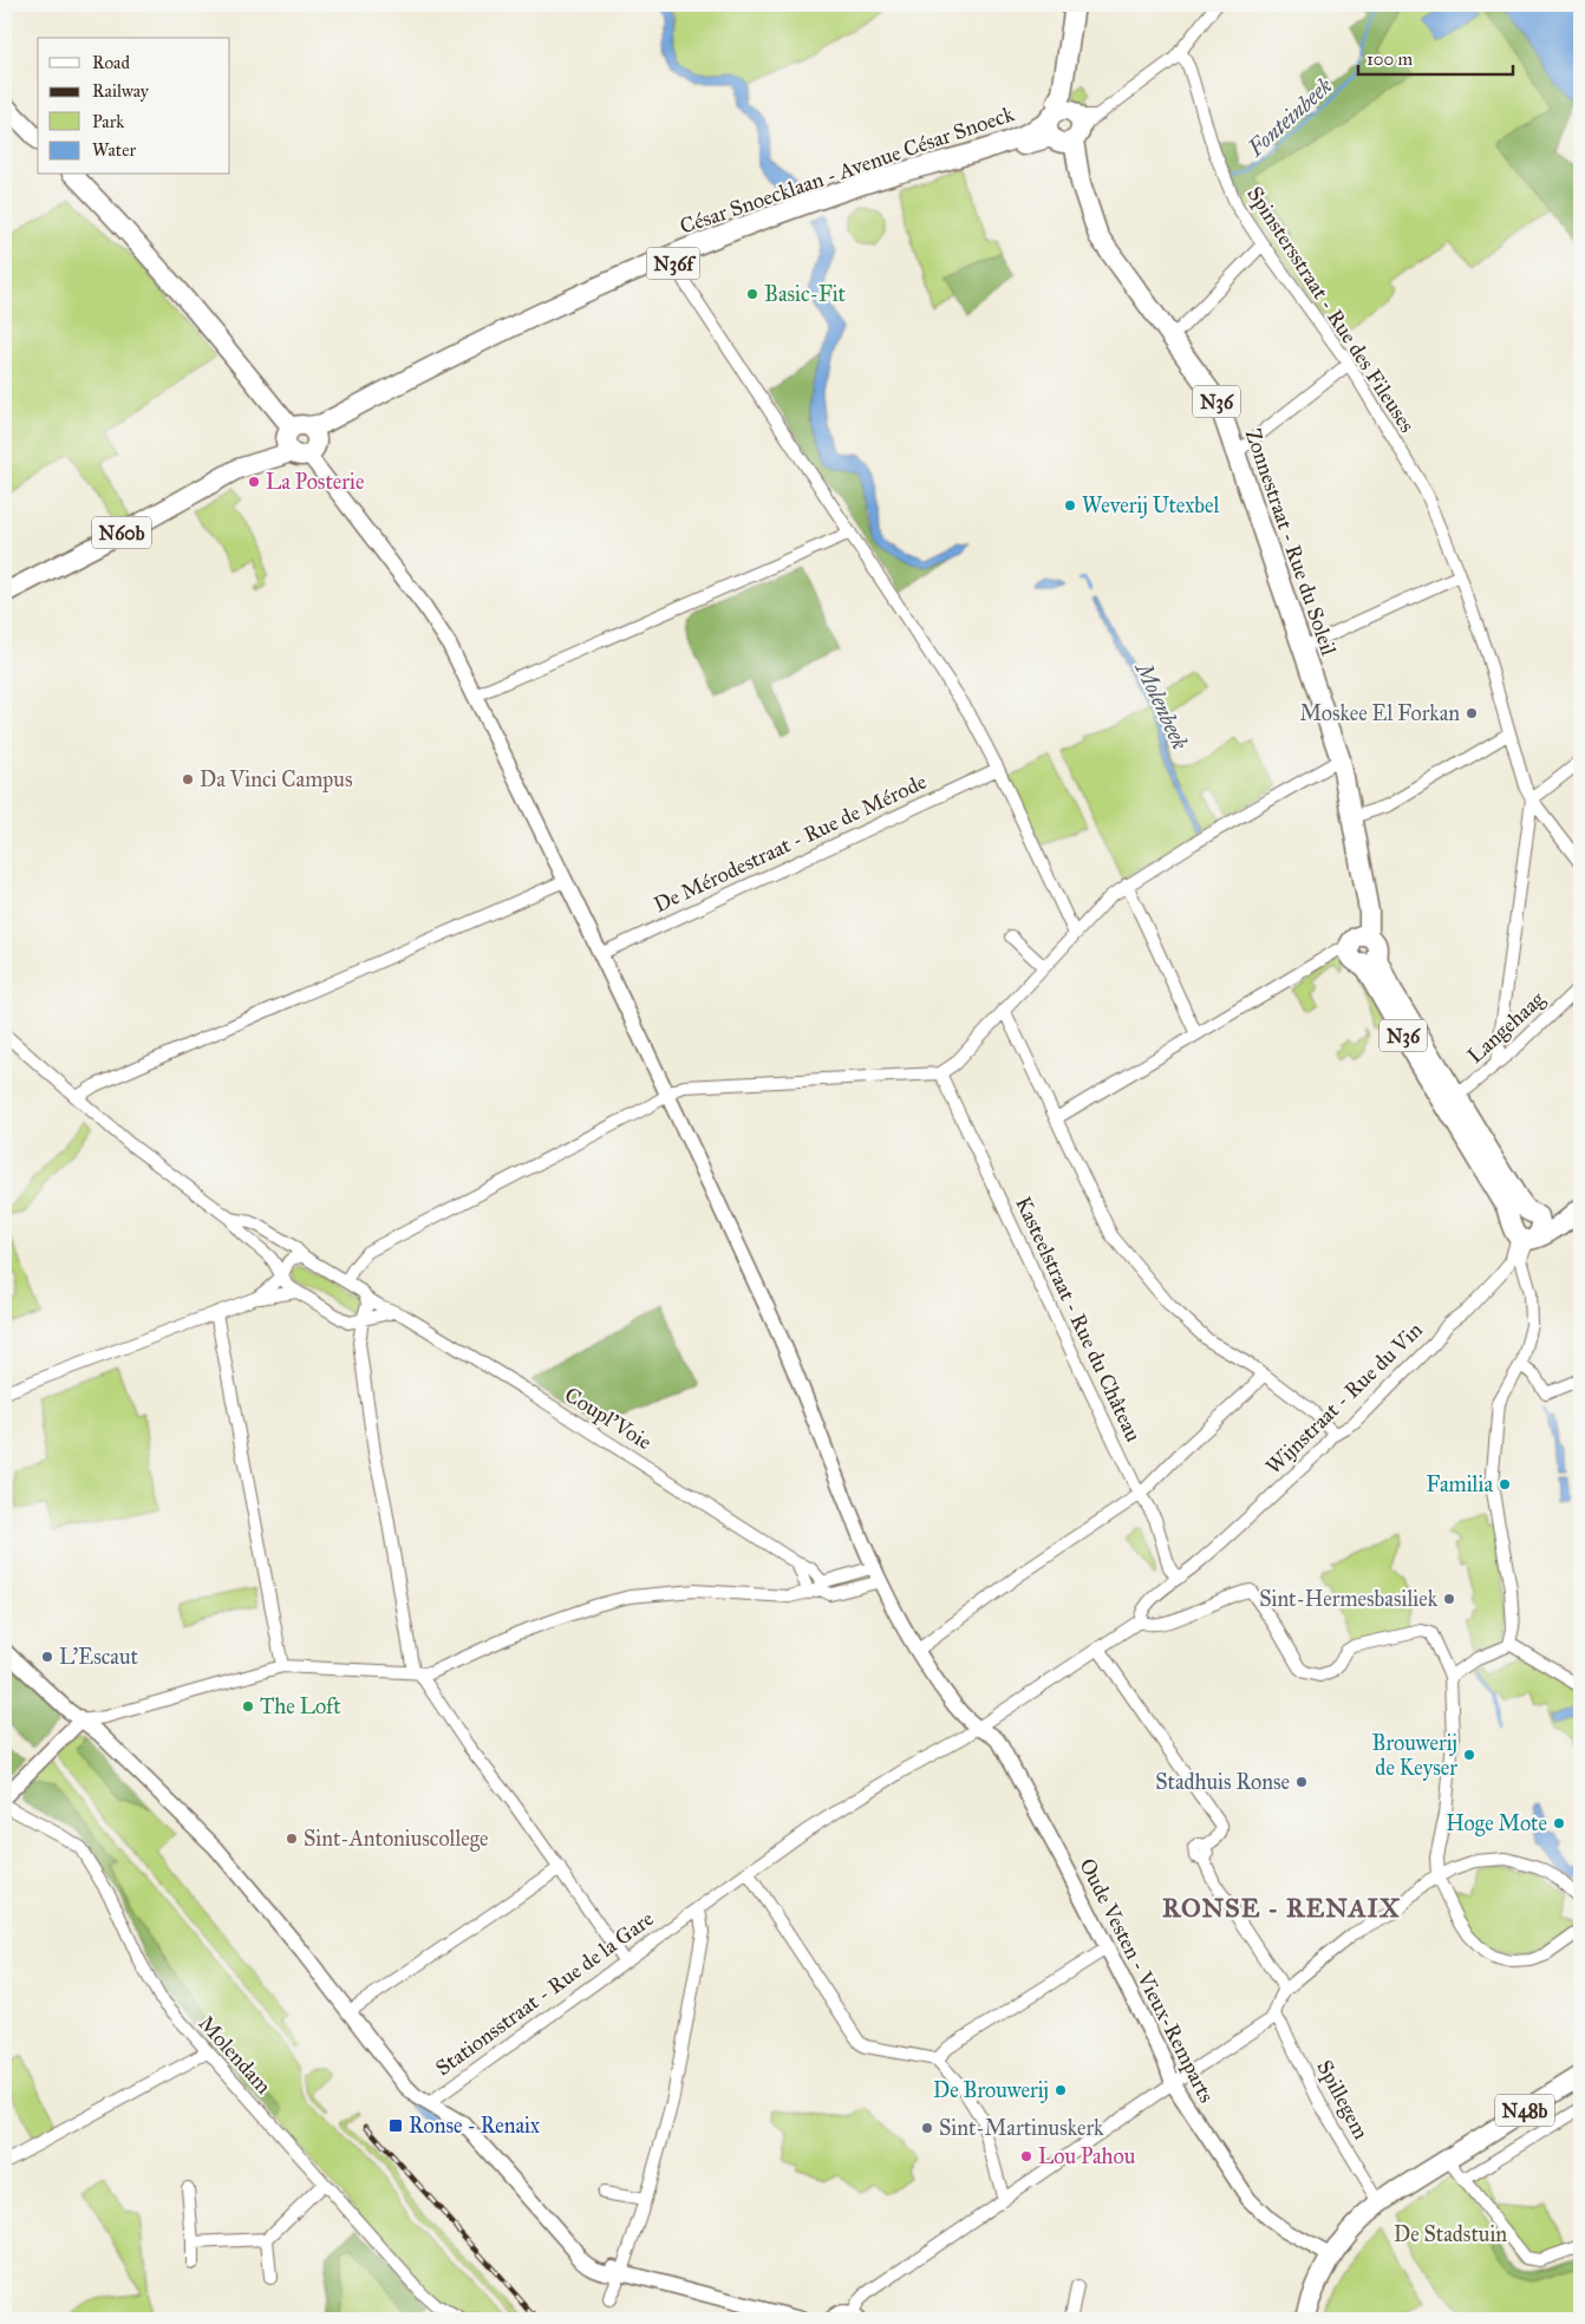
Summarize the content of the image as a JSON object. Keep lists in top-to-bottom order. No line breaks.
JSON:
{"streets":{"main road":["César Snoecklaan - Avenue César Snoeck","N36f","N36","N60b","Zonnestraat - Rue du Soleil","N48b"],"street":["Spinstersstraat - Rue des Fileuses","De Mérodestraat - Rue de Mérode","Langehaag","Kasteelstraat - Rue du Château","Wijnstraat - Rue du Vin","Coupl'Voie","Oude Vesten - Vieux-Remparts","Stationsstraat - Rue de la Gare","Molendam","Spillegem"]},"crossings":[["César Snoecklaan - Avenue César Snoeck","N60b"],["César Snoecklaan - Avenue César Snoeck","Zonnestraat - Rue du Soleil"],["César Snoecklaan - Avenue César Snoeck","Oude Vesten - Vieux-Remparts"],["N36","Zonnestraat - Rue du Soleil"],["N36","Langehaag"],["N36","Wijnstraat - Rue du Vin"],["N60b","Oude Vesten - Vieux-Remparts"],["De Mérodestraat - Rue de Mérode","Oude Vesten - Vieux-Remparts"],["Kasteelstraat - Rue du Château","Wijnstraat - Rue du Vin"],["Wijnstraat - Rue du Vin","Stationsstraat - Rue de la Gare"],["Oude Vesten - Vieux-Remparts","Stationsstraat - Rue de la Gare"],["Spillegem","N48b"]],"districts":["RONSE - RENAIX"],"water":["Fonteinbeek","Molenbeek"],"parks":["De Stadstuin"],"places":{"other":["Basic-Fit","La Posterie","Weverij Utexbel","Moskee El Forkan","Da Vinci Campus","Familia","Sint-Hermesbasiliek","L'Escaut","The Loft","Brouwerij de Keyser","Stadhuis Ronse","Hoge Mote","Sint-Antoniuscollege","De Brouwerij","Sint-Martinuskerk","Lou Pahou"],"transit":["Ronse - Renaix"]},"legend":["Road","Railway","Park","Water"],"scale_bar":"100 m"}
